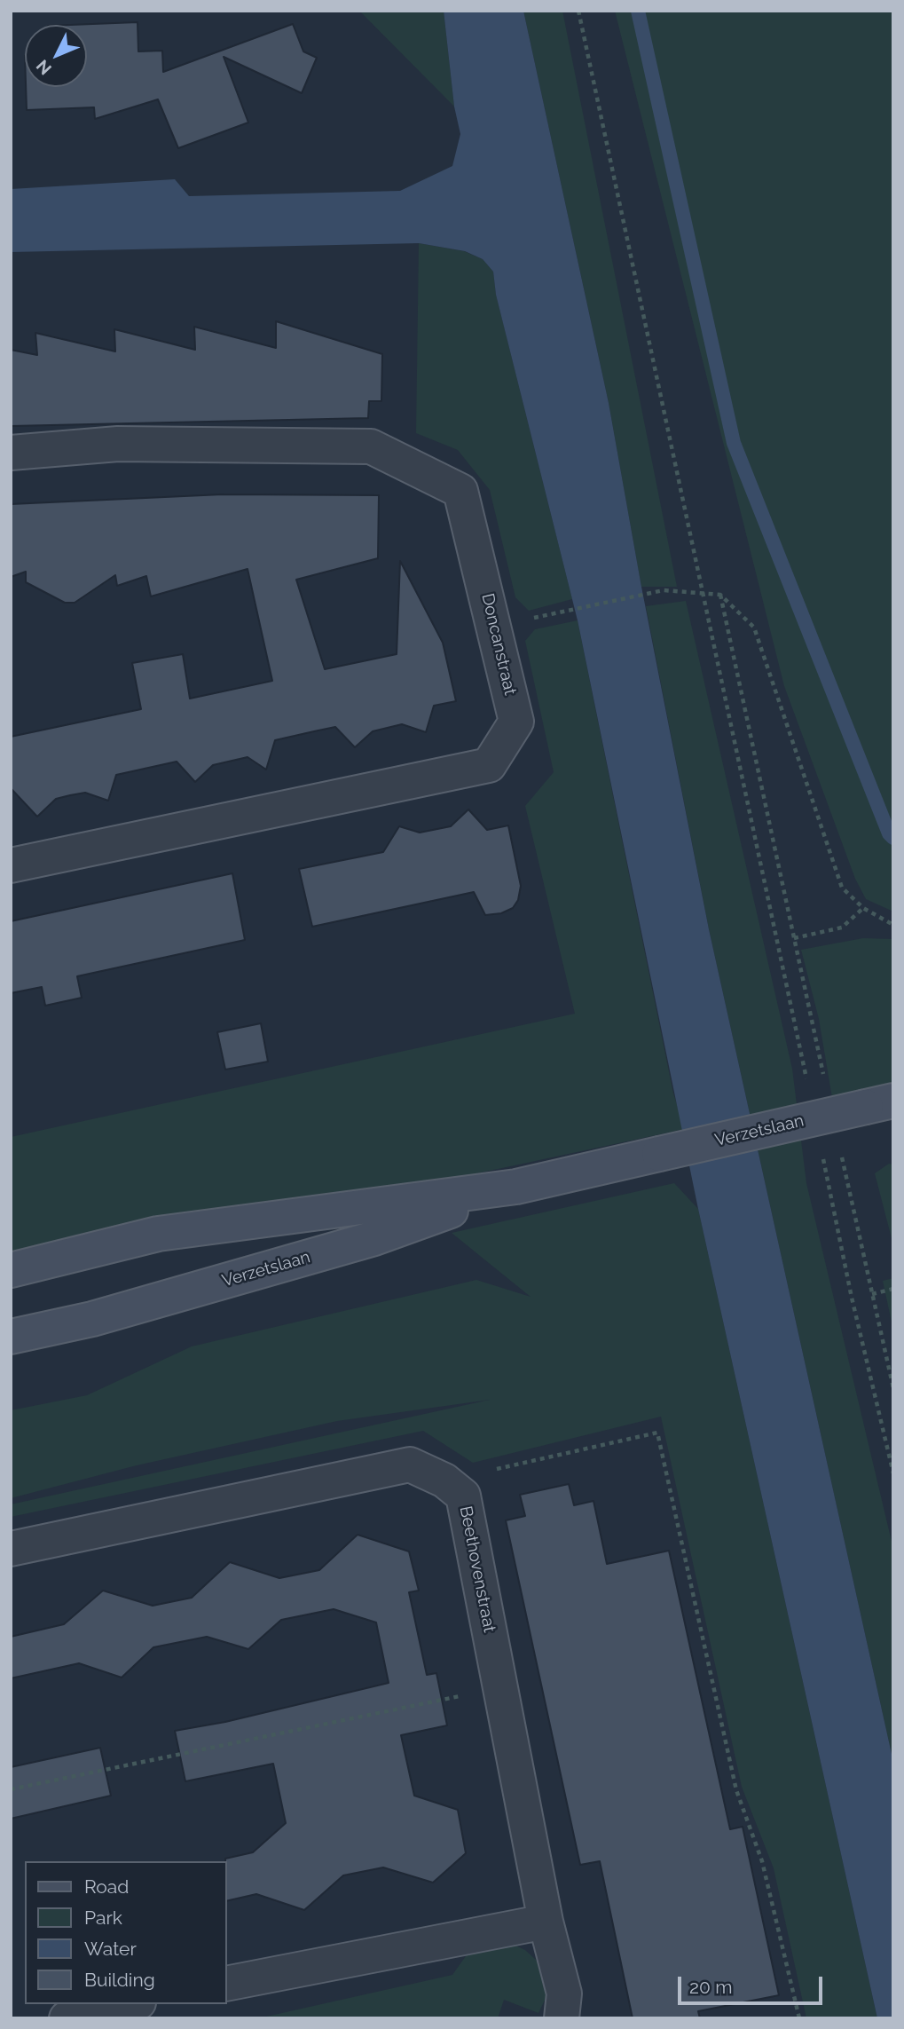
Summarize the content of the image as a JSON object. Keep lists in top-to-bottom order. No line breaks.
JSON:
{"streets":{"main road":["Verzetslaan"],"street":["Doncanstraat","Beethovenstraat"]},"legend":["Road","Park","Water","Building"],"scale_bar":"20 m","north":"bottom left"}
